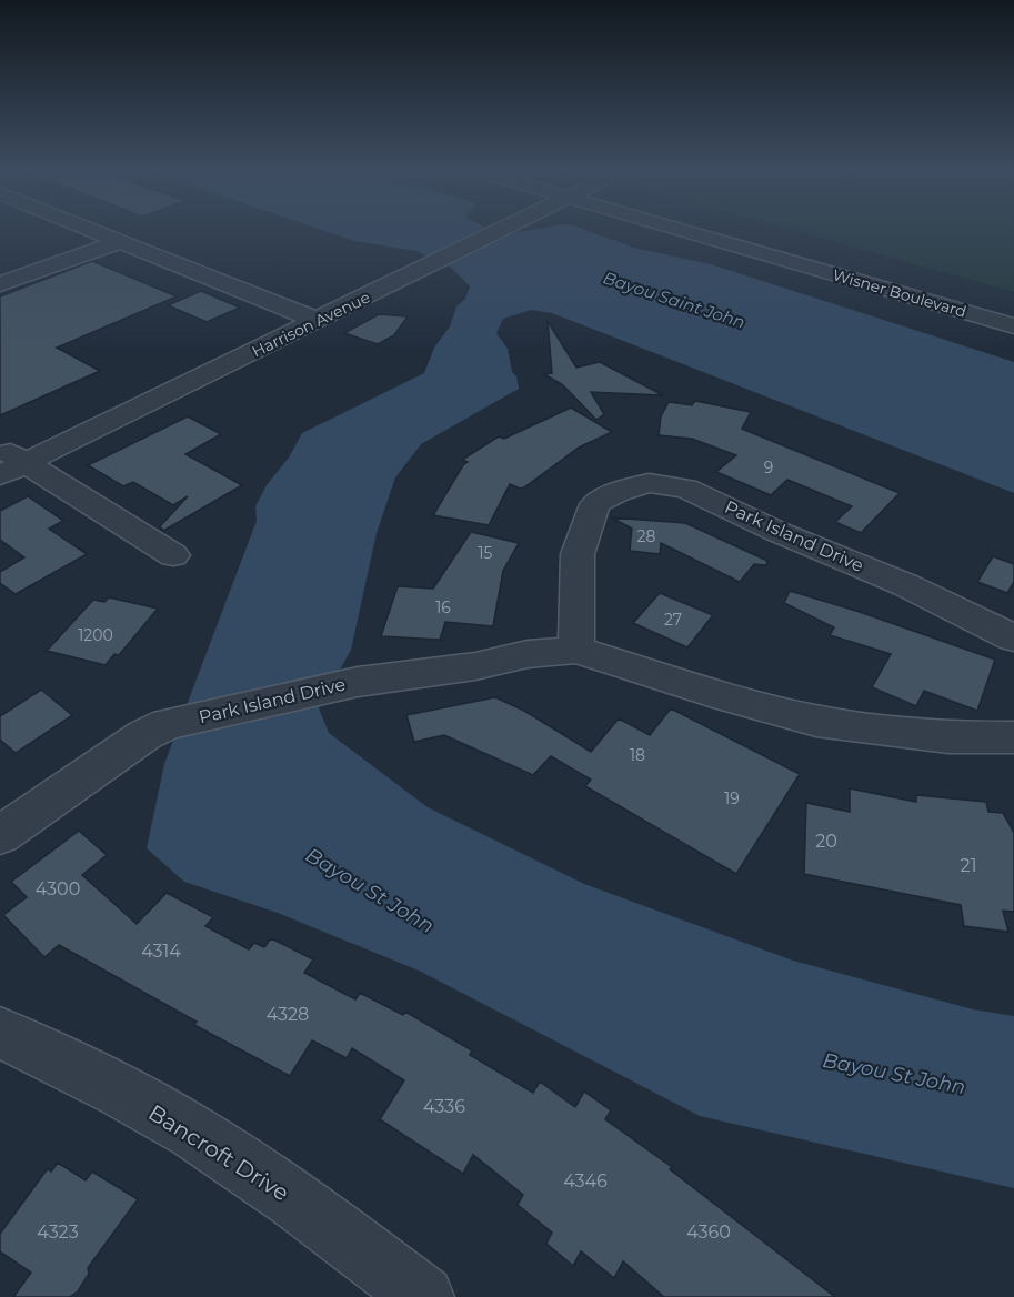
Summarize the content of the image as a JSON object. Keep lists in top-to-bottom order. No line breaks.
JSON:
{"streets":{"street":["Wisner Boulevard","Harrison Avenue","Park Island Drive","Bancroft Drive"]},"water":["Bayou Saint John","Bayou St John"],"house_numbers":["9","28","15","16","27","1200","18","19","20","21","4300","4314","4328","4336","4346","4323","4360"]}
